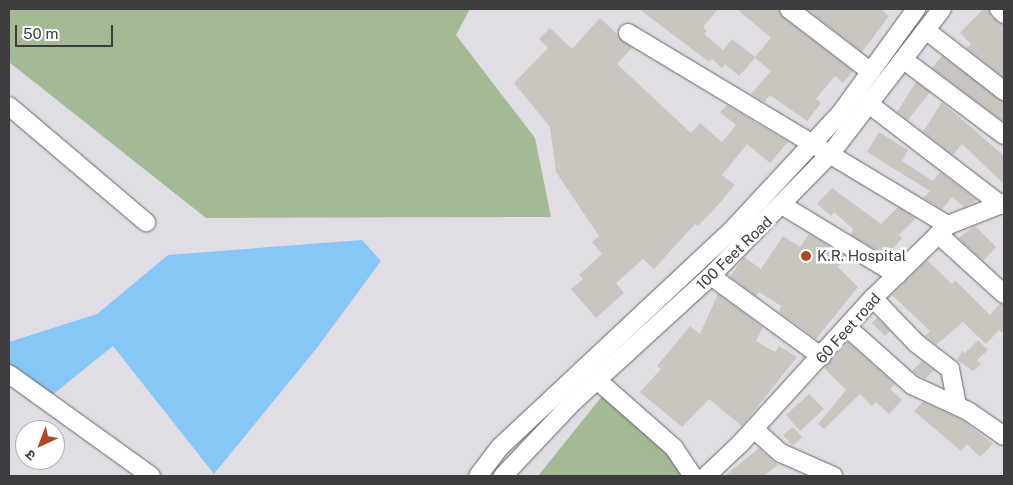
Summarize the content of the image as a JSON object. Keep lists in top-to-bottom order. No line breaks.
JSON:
{"streets":{"street":["100 Feet Road","60 Feet road"]},"places":["K.R. Hospital"],"scale_bar":"50 m","north":"bottom left"}
